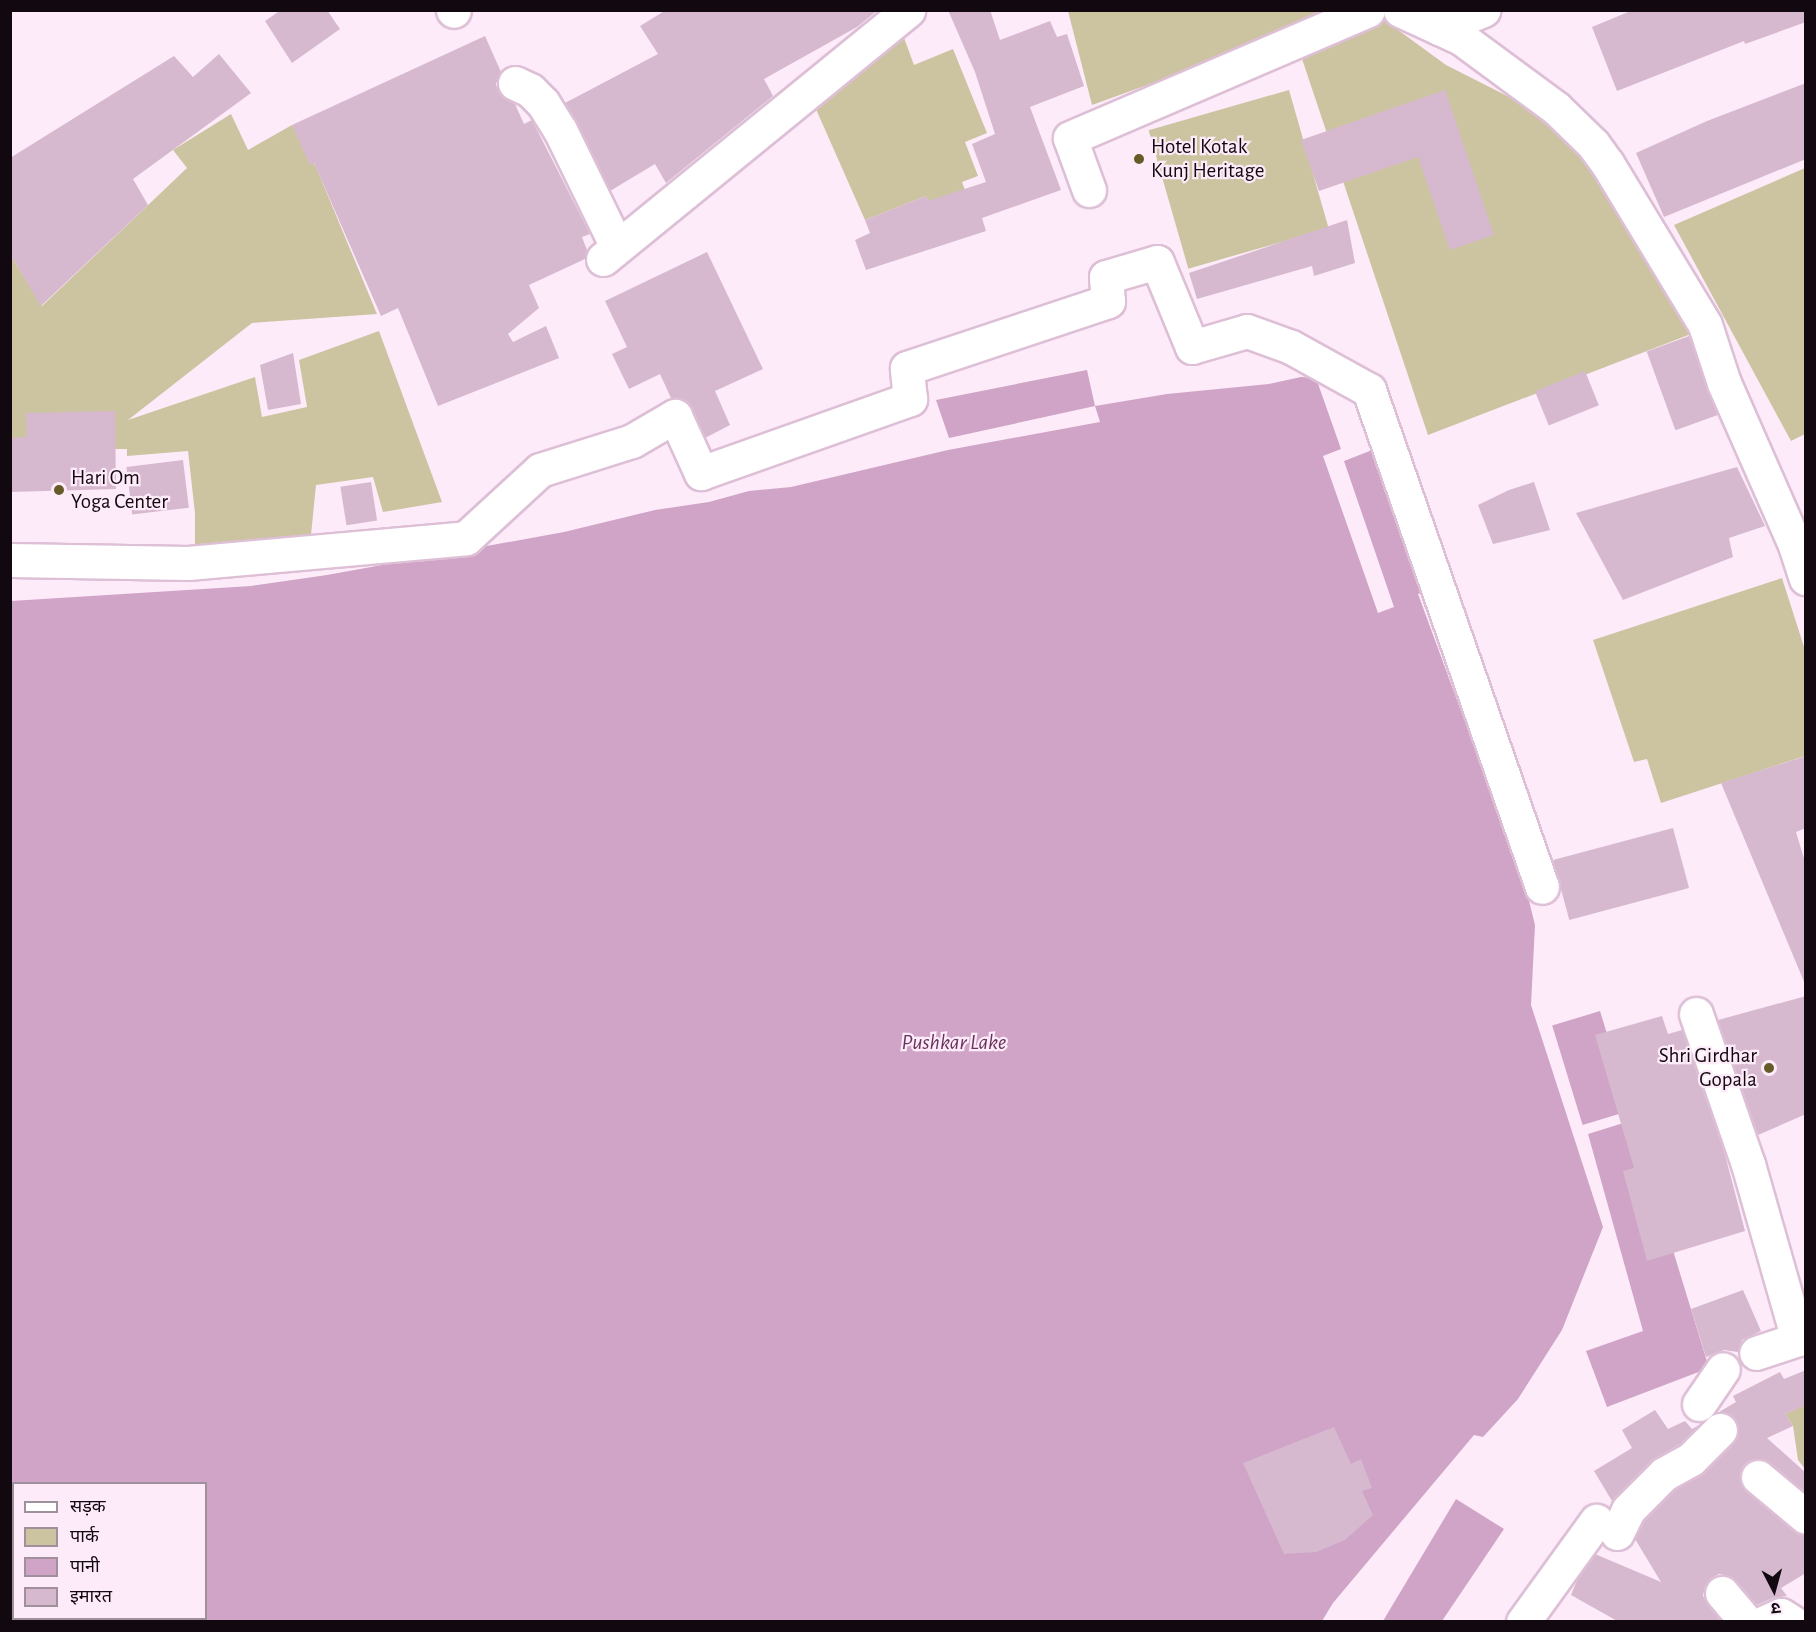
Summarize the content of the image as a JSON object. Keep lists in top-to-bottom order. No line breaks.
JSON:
{"water":["Pushkar Lake"],"places":["Hotel Kotak Kunj Heritage","Hari Om Yoga Center","Shri Girdhar Gopala"],"legend":["सड़क","पार्क","पानी","इमारत"],"north":"bottom"}
